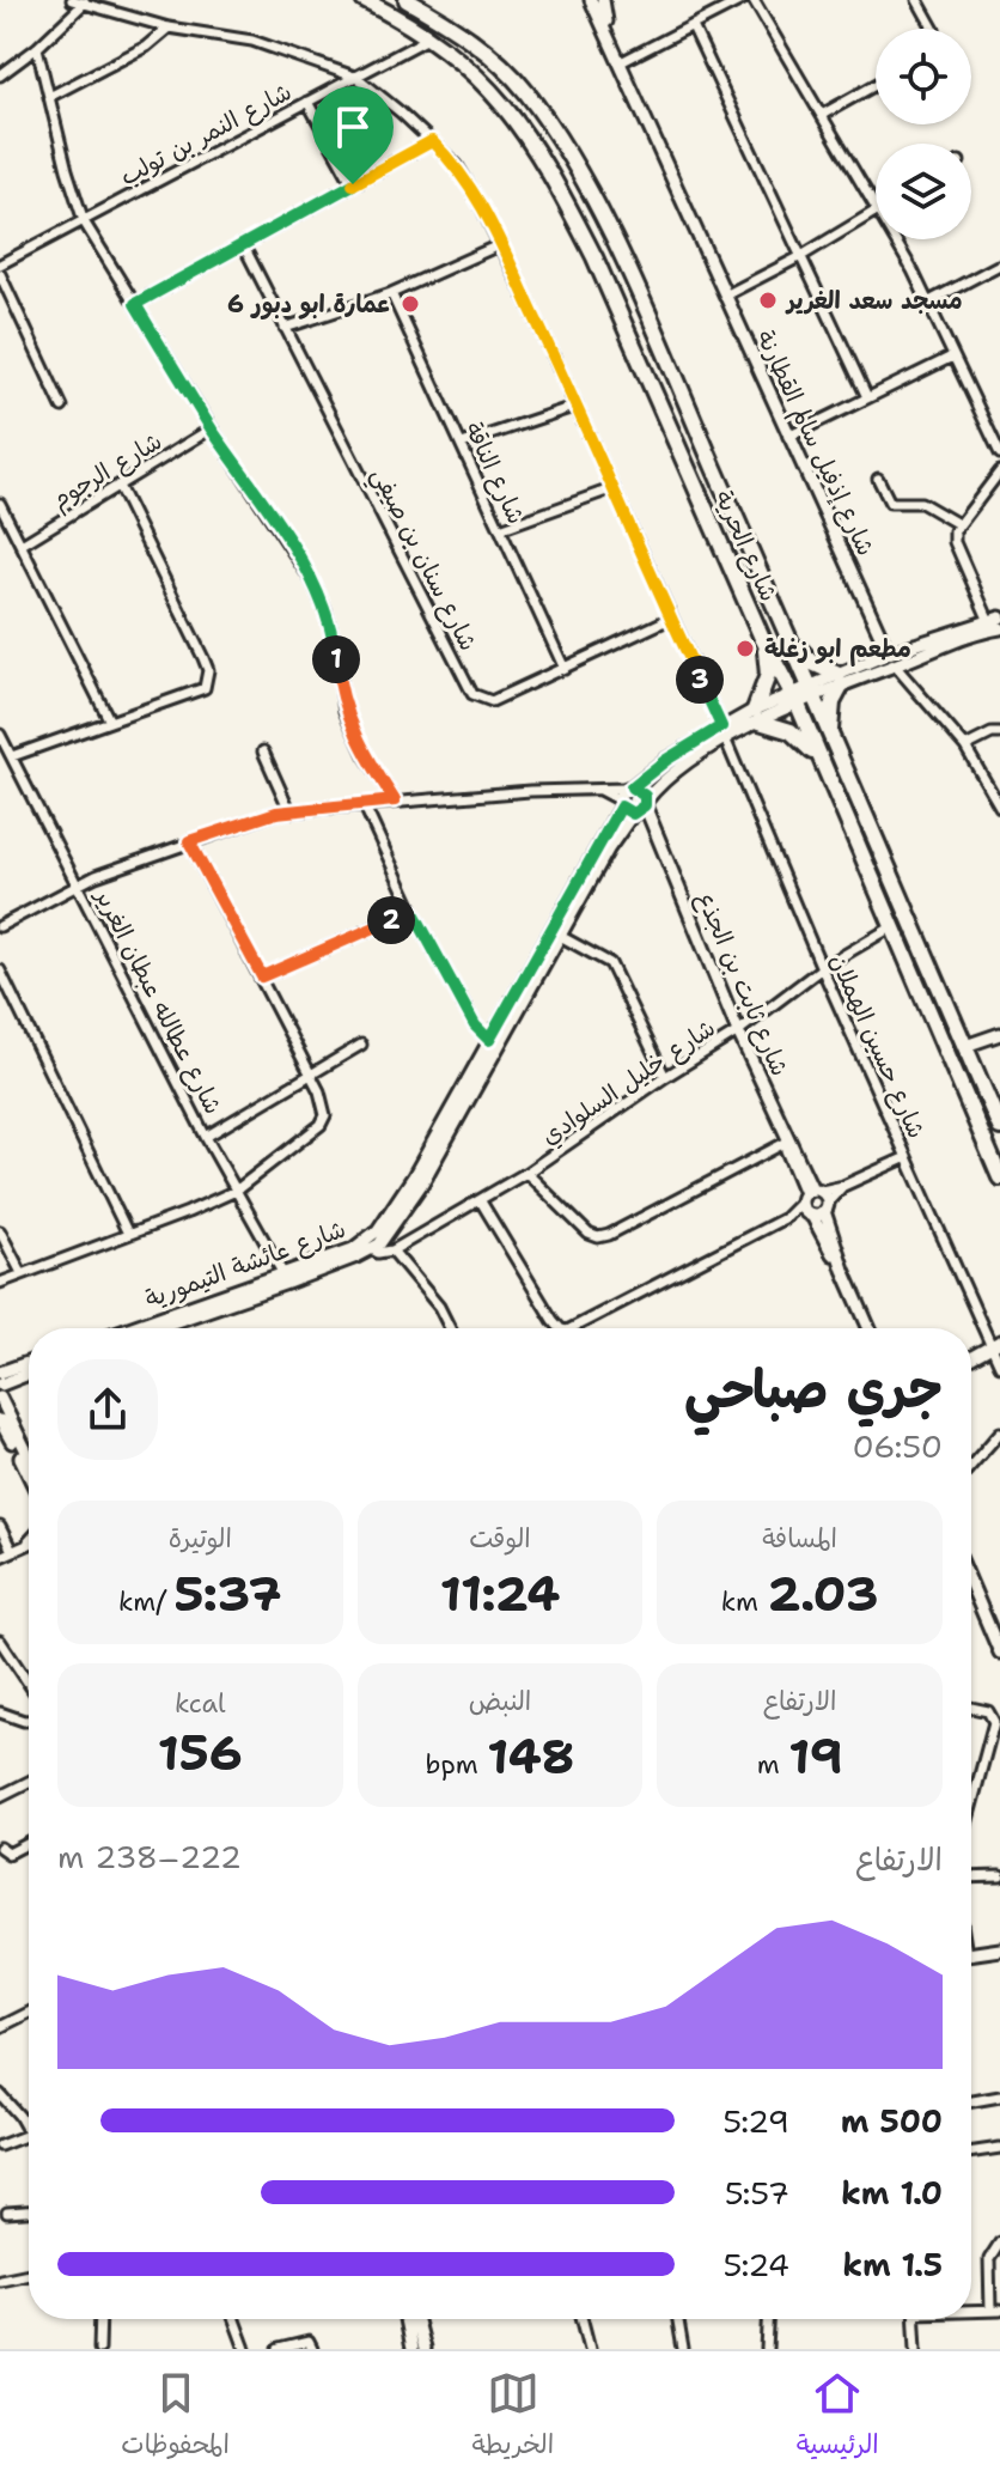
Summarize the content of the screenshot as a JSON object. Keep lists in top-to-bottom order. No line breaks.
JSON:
{"streets":{"highway":["شارع الحرية"],"street":["شارع النمر بن تولب","شارع إذفيل سالم القطارنة","شارع الرجوم","شارع الناقة","شارع سنان بن صيفي","شارع ثابت بن الجذع","شارع عطالله عبطان الغرير","شارع حسين الهملان","شارع خليل السلوادي","شارع عائشة التيمورية"]},"crossings":[["شارع النمر بن تولب","شارع الحرية"],["شارع الناقة","شارع سنان بن صيفي"],["شارع الحرية","شارع خليل السلوادي"],["شارع ثابت بن الجذع","شارع خليل السلوادي"],["شارع ثابت بن الجذع","شارع عائشة التيمورية"],["شارع عطالله عبطان الغرير","شارع عائشة التيمورية"],["شارع حسين الهملان","شارع خليل السلوادي"],["شارع حسين الهملان","شارع عائشة التيمورية"]],"places":["مسجد سعد الغرير","عمارة ابو دبور 6","مطعم ابو زغلة"],"page":{"pins":["1","3","2"],"heading":["جري صباحي","06:50"],"stats":[["المسافة","2.03 km"],["الوقت","11:24"],["الوتيرة","5:37 /km"],["الارتفاع","19 m"],["النبض","148 bpm"],["kcal","156"]],"chart":["الارتفاع","222–238 m"],"list":[{"name":"500 m","note":"5:29"},{"name":"1.0 km","note":"5:57"},{"name":"1.5 km","note":"5:24"}],"tabs":["الرئيسية","الخريطة","المحفوظات"]}}
